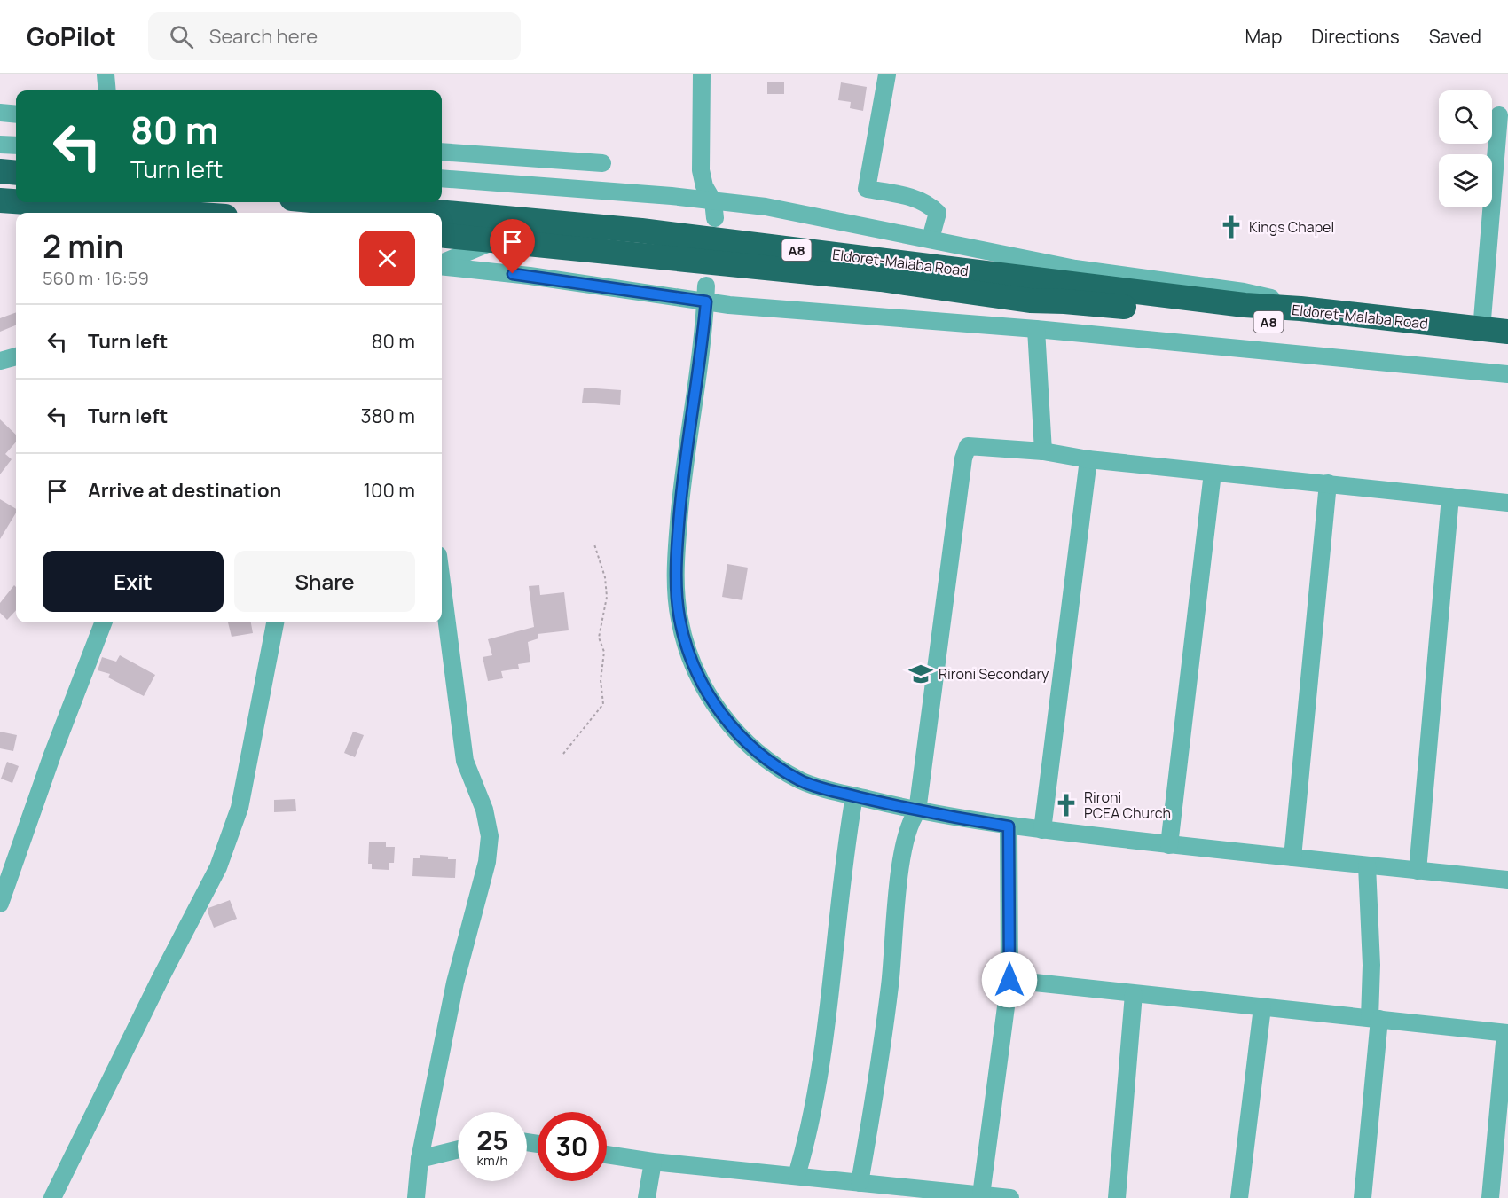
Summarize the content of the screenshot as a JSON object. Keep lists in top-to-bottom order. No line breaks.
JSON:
{"streets":{"highway":["A8","Eldoret-Malaba Road"]},"places":{"church":["Kings Chapel","Rironi PCEA Church"],"school or university":["Rironi Secondary"]},"page":{"header":"GoPilot","search":"Search here","nav":["Map","Directions","Saved"],"turn":["80 m","Turn left"],"heading":["2 min","560 m · 16:59"],"list":[{"name":"Turn left","value":"80 m"},{"name":"Turn left","value":"380 m"},{"name":"Arrive at destination","value":"100 m"}],"buttons":["Exit","Share"],"speed":"25 km/h","limit":"30"}}
